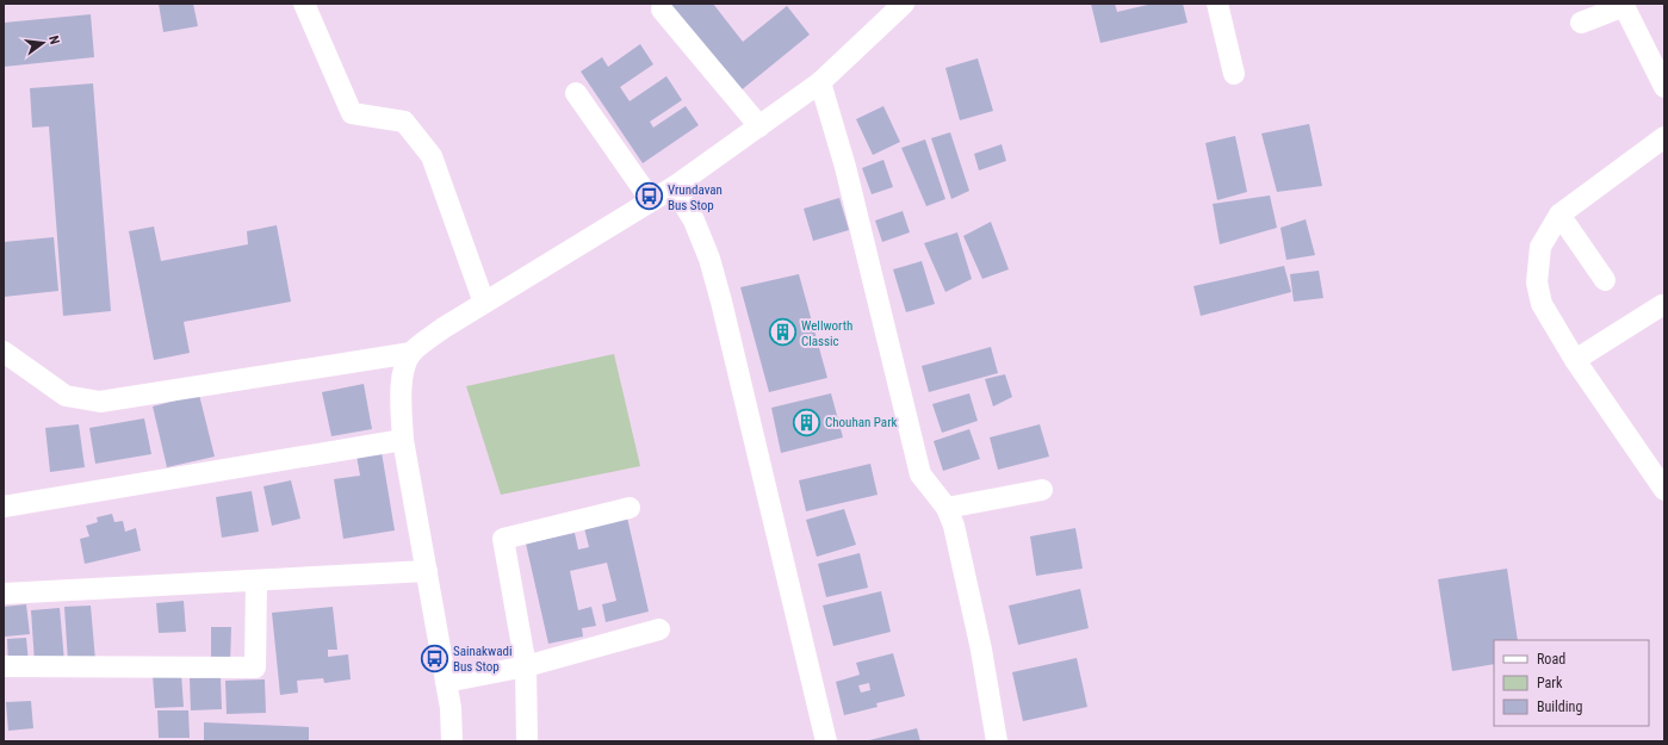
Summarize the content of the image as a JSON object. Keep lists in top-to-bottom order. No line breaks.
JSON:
{"places":{"bus stop":["Vrundavan Bus Stop","Sainakwadi Bus Stop"],"building":["Wellworth Classic","Chouhan Park"]},"legend":["Road","Park","Building"],"north":"right"}
